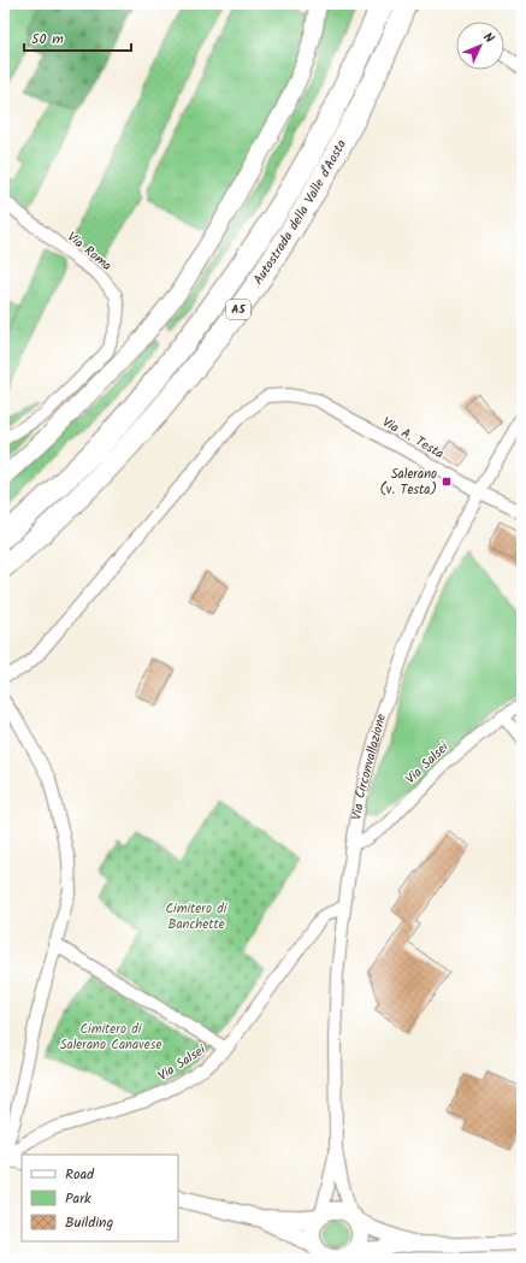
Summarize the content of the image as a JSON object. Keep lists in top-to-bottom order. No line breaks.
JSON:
{"streets":{"highway":["Autostrada della Valle d'Aosta","A5"],"street":["Via Roma","Via A. Testa","Via Salsei","Via Circonvallazione"]},"crossings":[["Via A. Testa","Via Circonvallazione"],["Via Salsei","Via Circonvallazione"]],"parks":["Cimitero di Banchette","Cimitero di Salerano Canavese"],"places":{"transit":["Salerano (v. Testa)"]},"legend":["Road","Park","Building"],"scale_bar":"50 m","north":"top right"}
